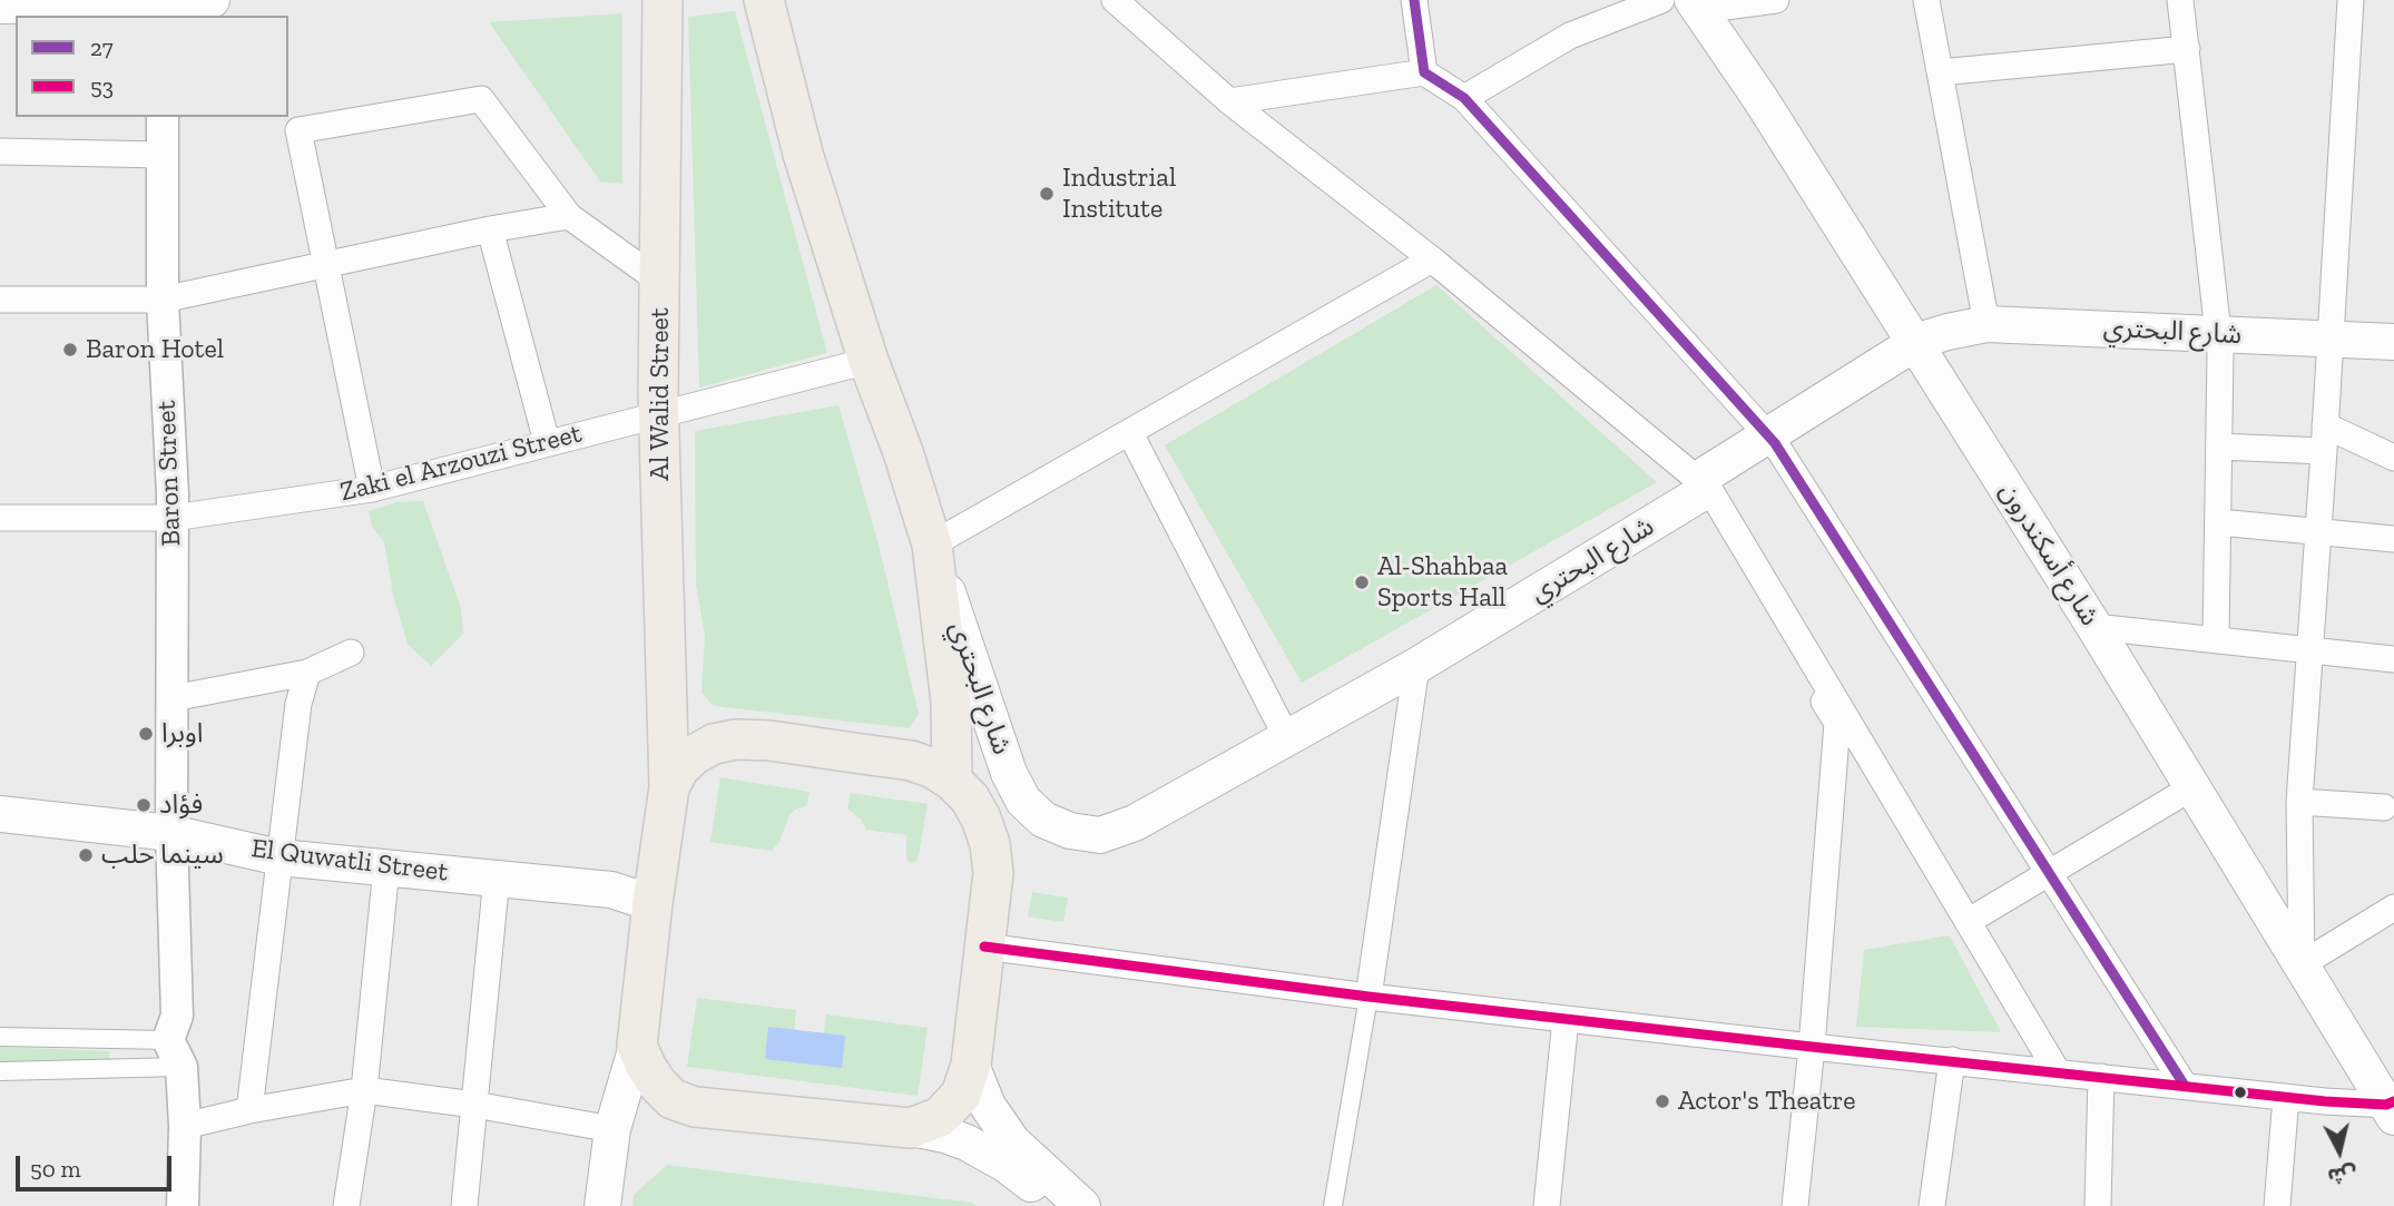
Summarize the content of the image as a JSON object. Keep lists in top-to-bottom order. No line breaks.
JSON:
{"streets":{"main road":["شارع البحتري","Al Walid Street","شارع أسكندرون","El Quwatli Street"],"street":["Zaki el Arzouzi Street","Baron Street"]},"crossings":[["شارع البحتري","شارع أسكندرون"],["Al Walid Street","Zaki el Arzouzi Street"],["Al Walid Street","El Quwatli Street"],["Zaki el Arzouzi Street","Baron Street"],["Baron Street","El Quwatli Street"]],"places":["Industrial Institute","Baron Hotel","Al-Shahbaa Sports Hall","اوبرا","فؤاد","سينما حلب","Actor's Theatre"],"lines":["transit line 27","transit line 53"],"legend":["27","53"],"scale_bar":"50 m","north":"bottom"}
